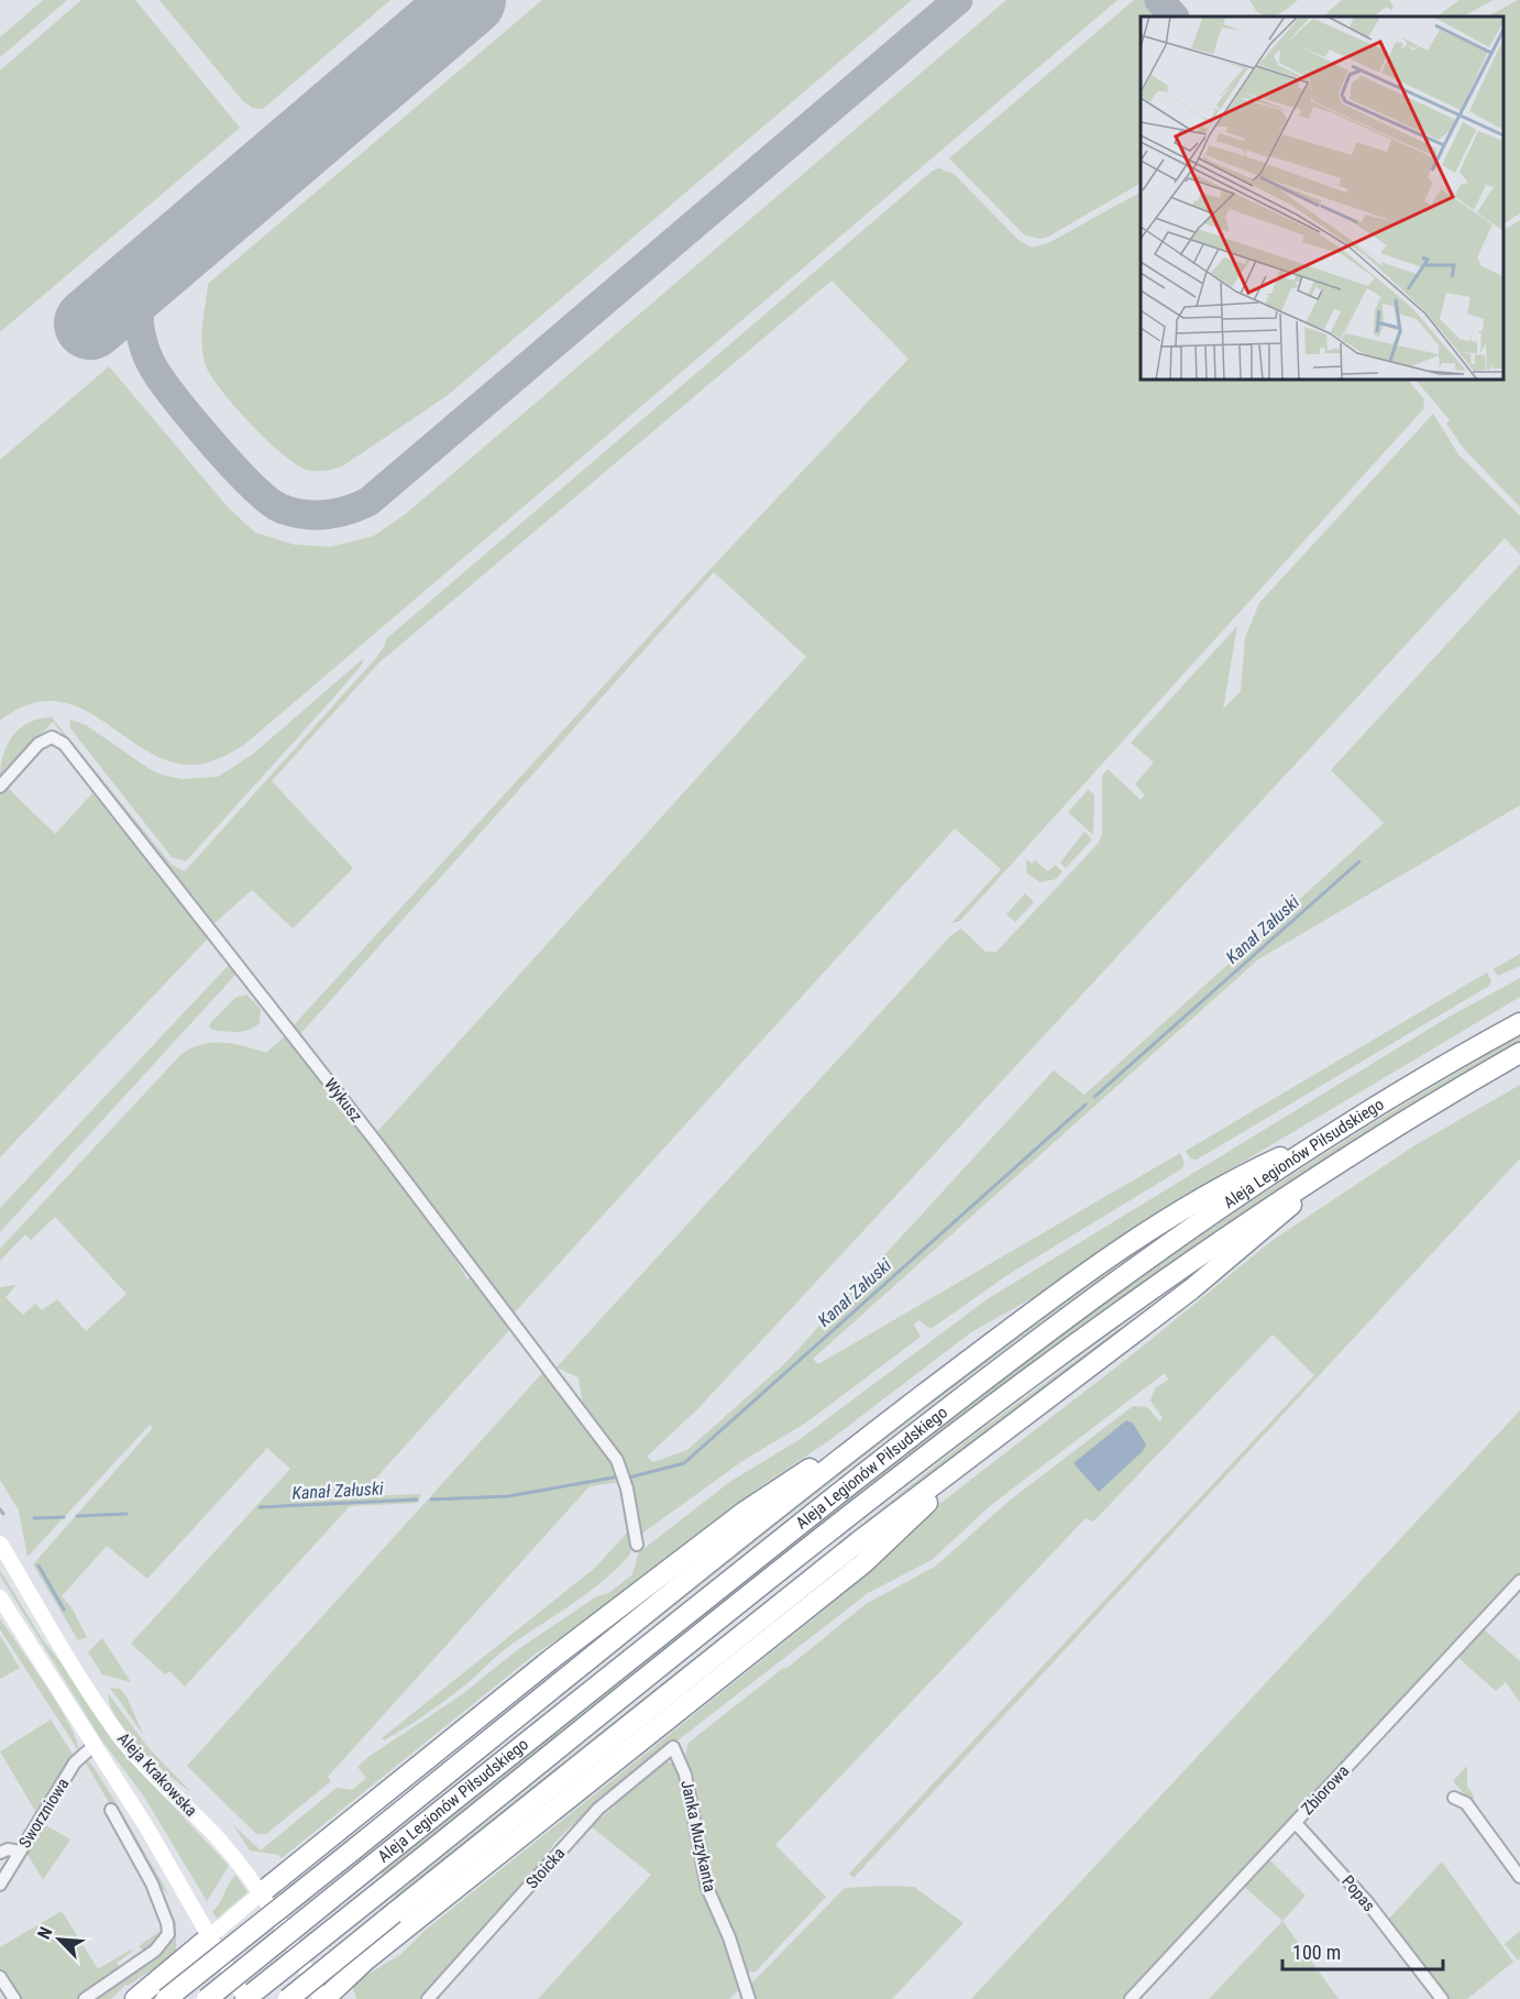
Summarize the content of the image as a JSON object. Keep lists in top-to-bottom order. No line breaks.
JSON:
{"streets":{"highway":["Aleja Legionów Piłsudskiego"],"main road":["Aleja Krakowska"],"street":["Wykusz","Zbiorowa","Sworzniowa","Janka Muzykanta","Stoicka","Popas"]},"crossings":[["Aleja Legionów Piłsudskiego","Aleja Krakowska"],["Aleja Krakowska","Sworzniowa"],["Zbiorowa","Popas"],["Janka Muzykanta","Stoicka"]],"water":["Kanał Załuski"],"scale_bar":"100 m","north":"top left"}
